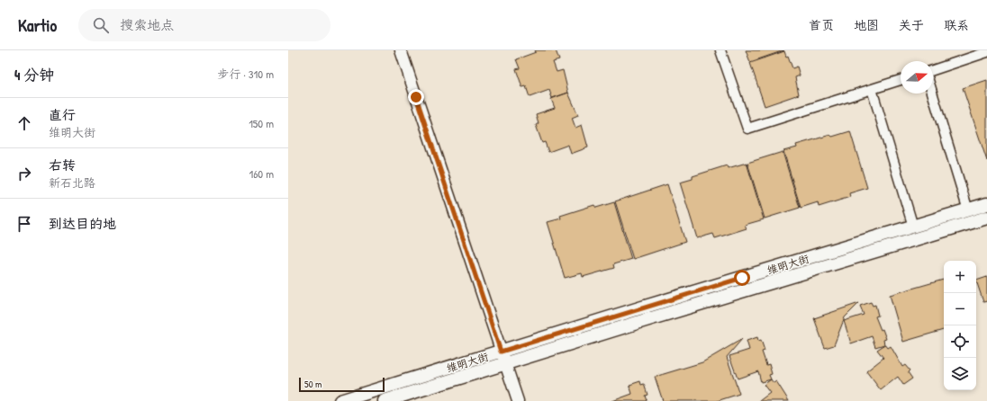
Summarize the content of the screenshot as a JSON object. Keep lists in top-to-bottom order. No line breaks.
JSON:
{"streets":{"main road":["维明大街"]},"scale_bar":"50 m","north":"right","page":{"header":"Kartio","search":"搜索地点","nav":["首页","地图","关于","联系"],"heading":["4 分钟","步行 · 310 m"],"list":[["直行","维明大街","150 m"],["右转","新石北路","160 m"],"到达目的地"],"map_buttons":["+","−"],"scale":"50 m"}}
